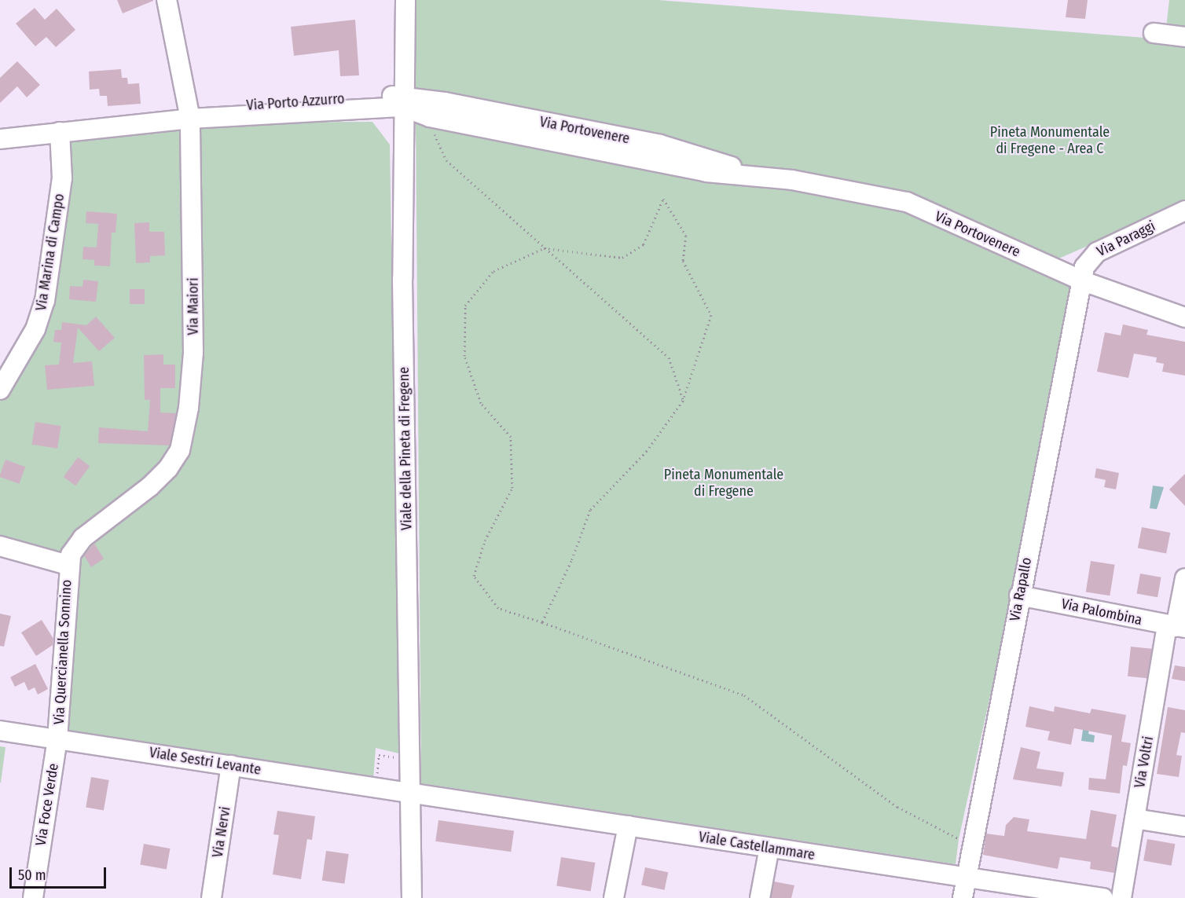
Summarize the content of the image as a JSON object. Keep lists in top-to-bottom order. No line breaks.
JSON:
{"streets":{"street":["Via Porto Azzurro","Via Portovenere","Via Paraggi","Via Marina di Campo","Via Maiori","Viale della Pineta di Fregene","Via Rapallo","Via Palombina","Via Quercianella Sonnino","Viale Sestri Levante","Via Voltri","Via Foce Verde","Via Nervi","Viale Castellammare"]},"crossings":[["Via Porto Azzurro","Via Portovenere"],["Via Porto Azzurro","Via Marina di Campo"],["Via Porto Azzurro","Via Maiori"],["Via Porto Azzurro","Viale della Pineta di Fregene"],["Via Portovenere","Via Paraggi"],["Via Portovenere","Viale della Pineta di Fregene"],["Via Portovenere","Via Rapallo"],["Via Paraggi","Via Rapallo"],["Via Maiori","Via Quercianella Sonnino"],["Viale della Pineta di Fregene","Viale Sestri Levante"],["Viale della Pineta di Fregene","Viale Castellammare"],["Via Rapallo","Via Palombina"],["Via Rapallo","Viale Castellammare"],["Via Palombina","Via Voltri"],["Via Quercianella Sonnino","Viale Sestri Levante"],["Via Quercianella Sonnino","Via Foce Verde"],["Viale Sestri Levante","Via Foce Verde"],["Viale Sestri Levante","Via Nervi"],["Viale Sestri Levante","Viale Castellammare"]],"parks":["Pineta Monumentale di Fregene - Area C","Pineta Monumentale di Fregene"],"scale_bar":"50 m"}
